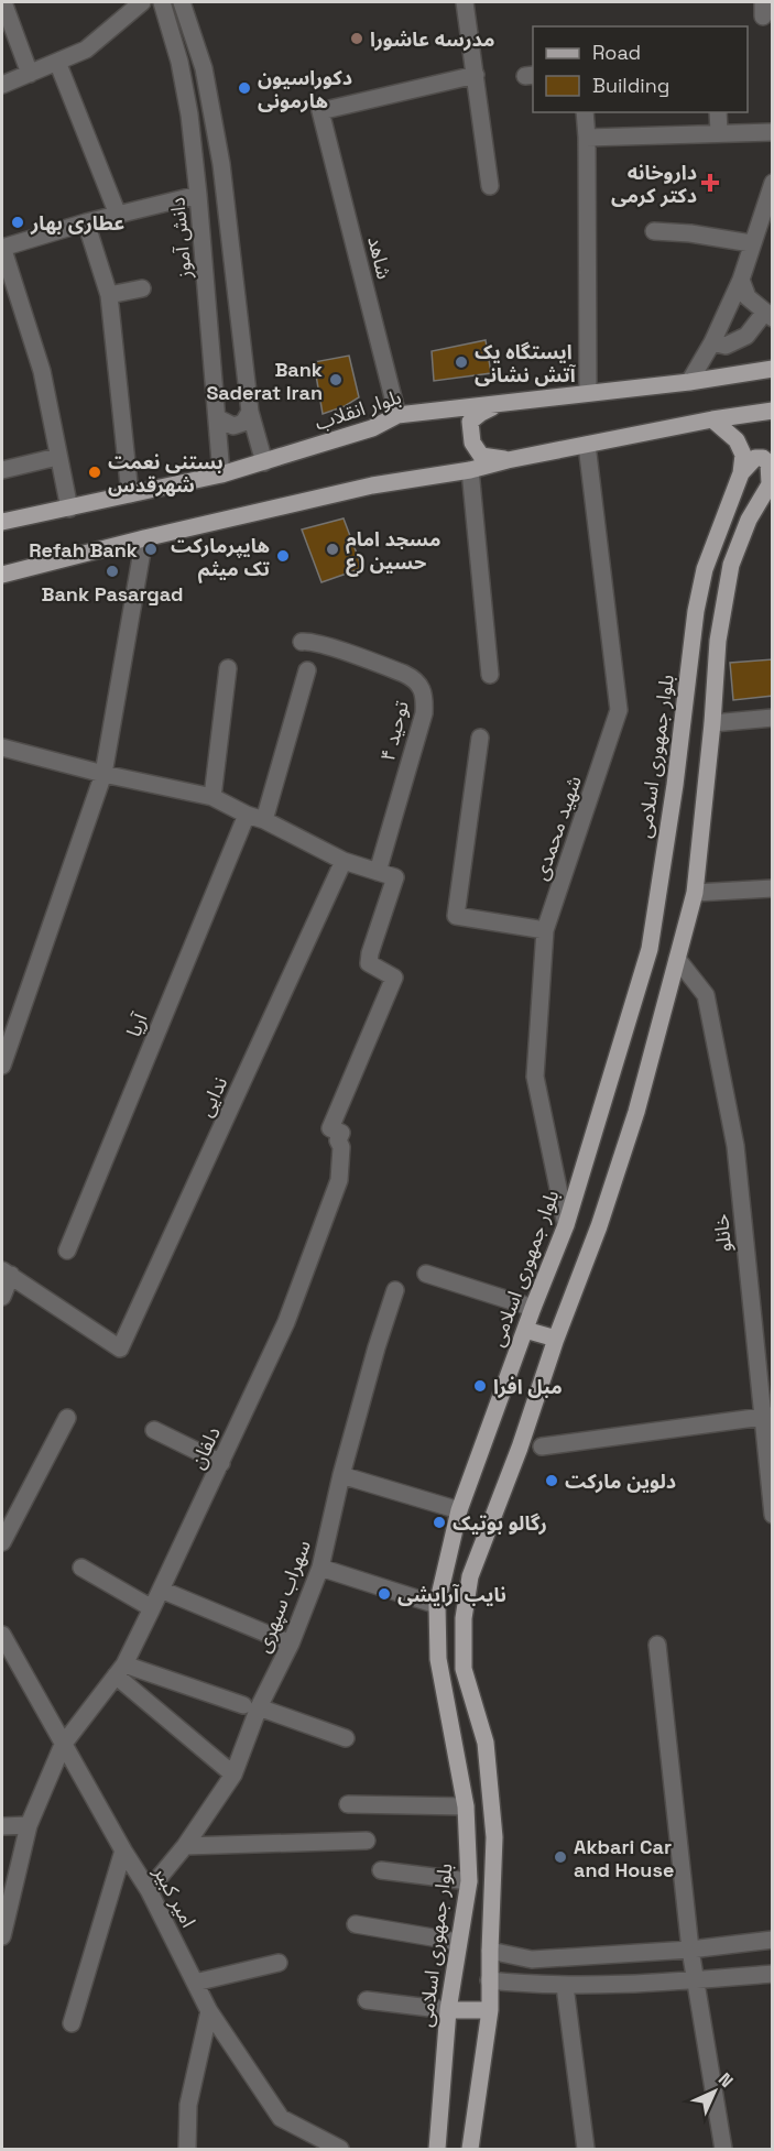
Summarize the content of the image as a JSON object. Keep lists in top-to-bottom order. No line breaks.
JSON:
{"streets":{"main road":["بلوار انقلاب","بلوار جمهوری اسلامی"],"street":["دانش آموز","شاهد","توحید ۴","شهید محمدی","آریا","ندایی","خانلو","دلفان","سهراب سپهری","امیر کبیر"]},"crossings":[["دانش آموز","بلوار انقلاب"],["شاهد","بلوار انقلاب"],["توحید ۴","دلفان"],["بلوار جمهوری اسلامی","شهید محمدی"],["دلفان","امیر کبیر"],["سهراب سپهری","امیر کبیر"]],"places":{"other":["مدرسه عاشورا","دکوراسیون هارمونی","عطاری بهار","ایستگاه یک آتش نشانی","Bank Saderat Iran","بستنی نعمت شهرقدس","Refah Bank","مسجد امام حسین (ع","هایپرمارکت تک میثم","Bank Pasargad","مبل افرا","دلوین مارکت","رگالو بوتیک","نایب آرایشی","Akbari Car and House"],"health":["داروخانه دکتر کرمی"]},"legend":["Road","Building"],"north":"top right"}
